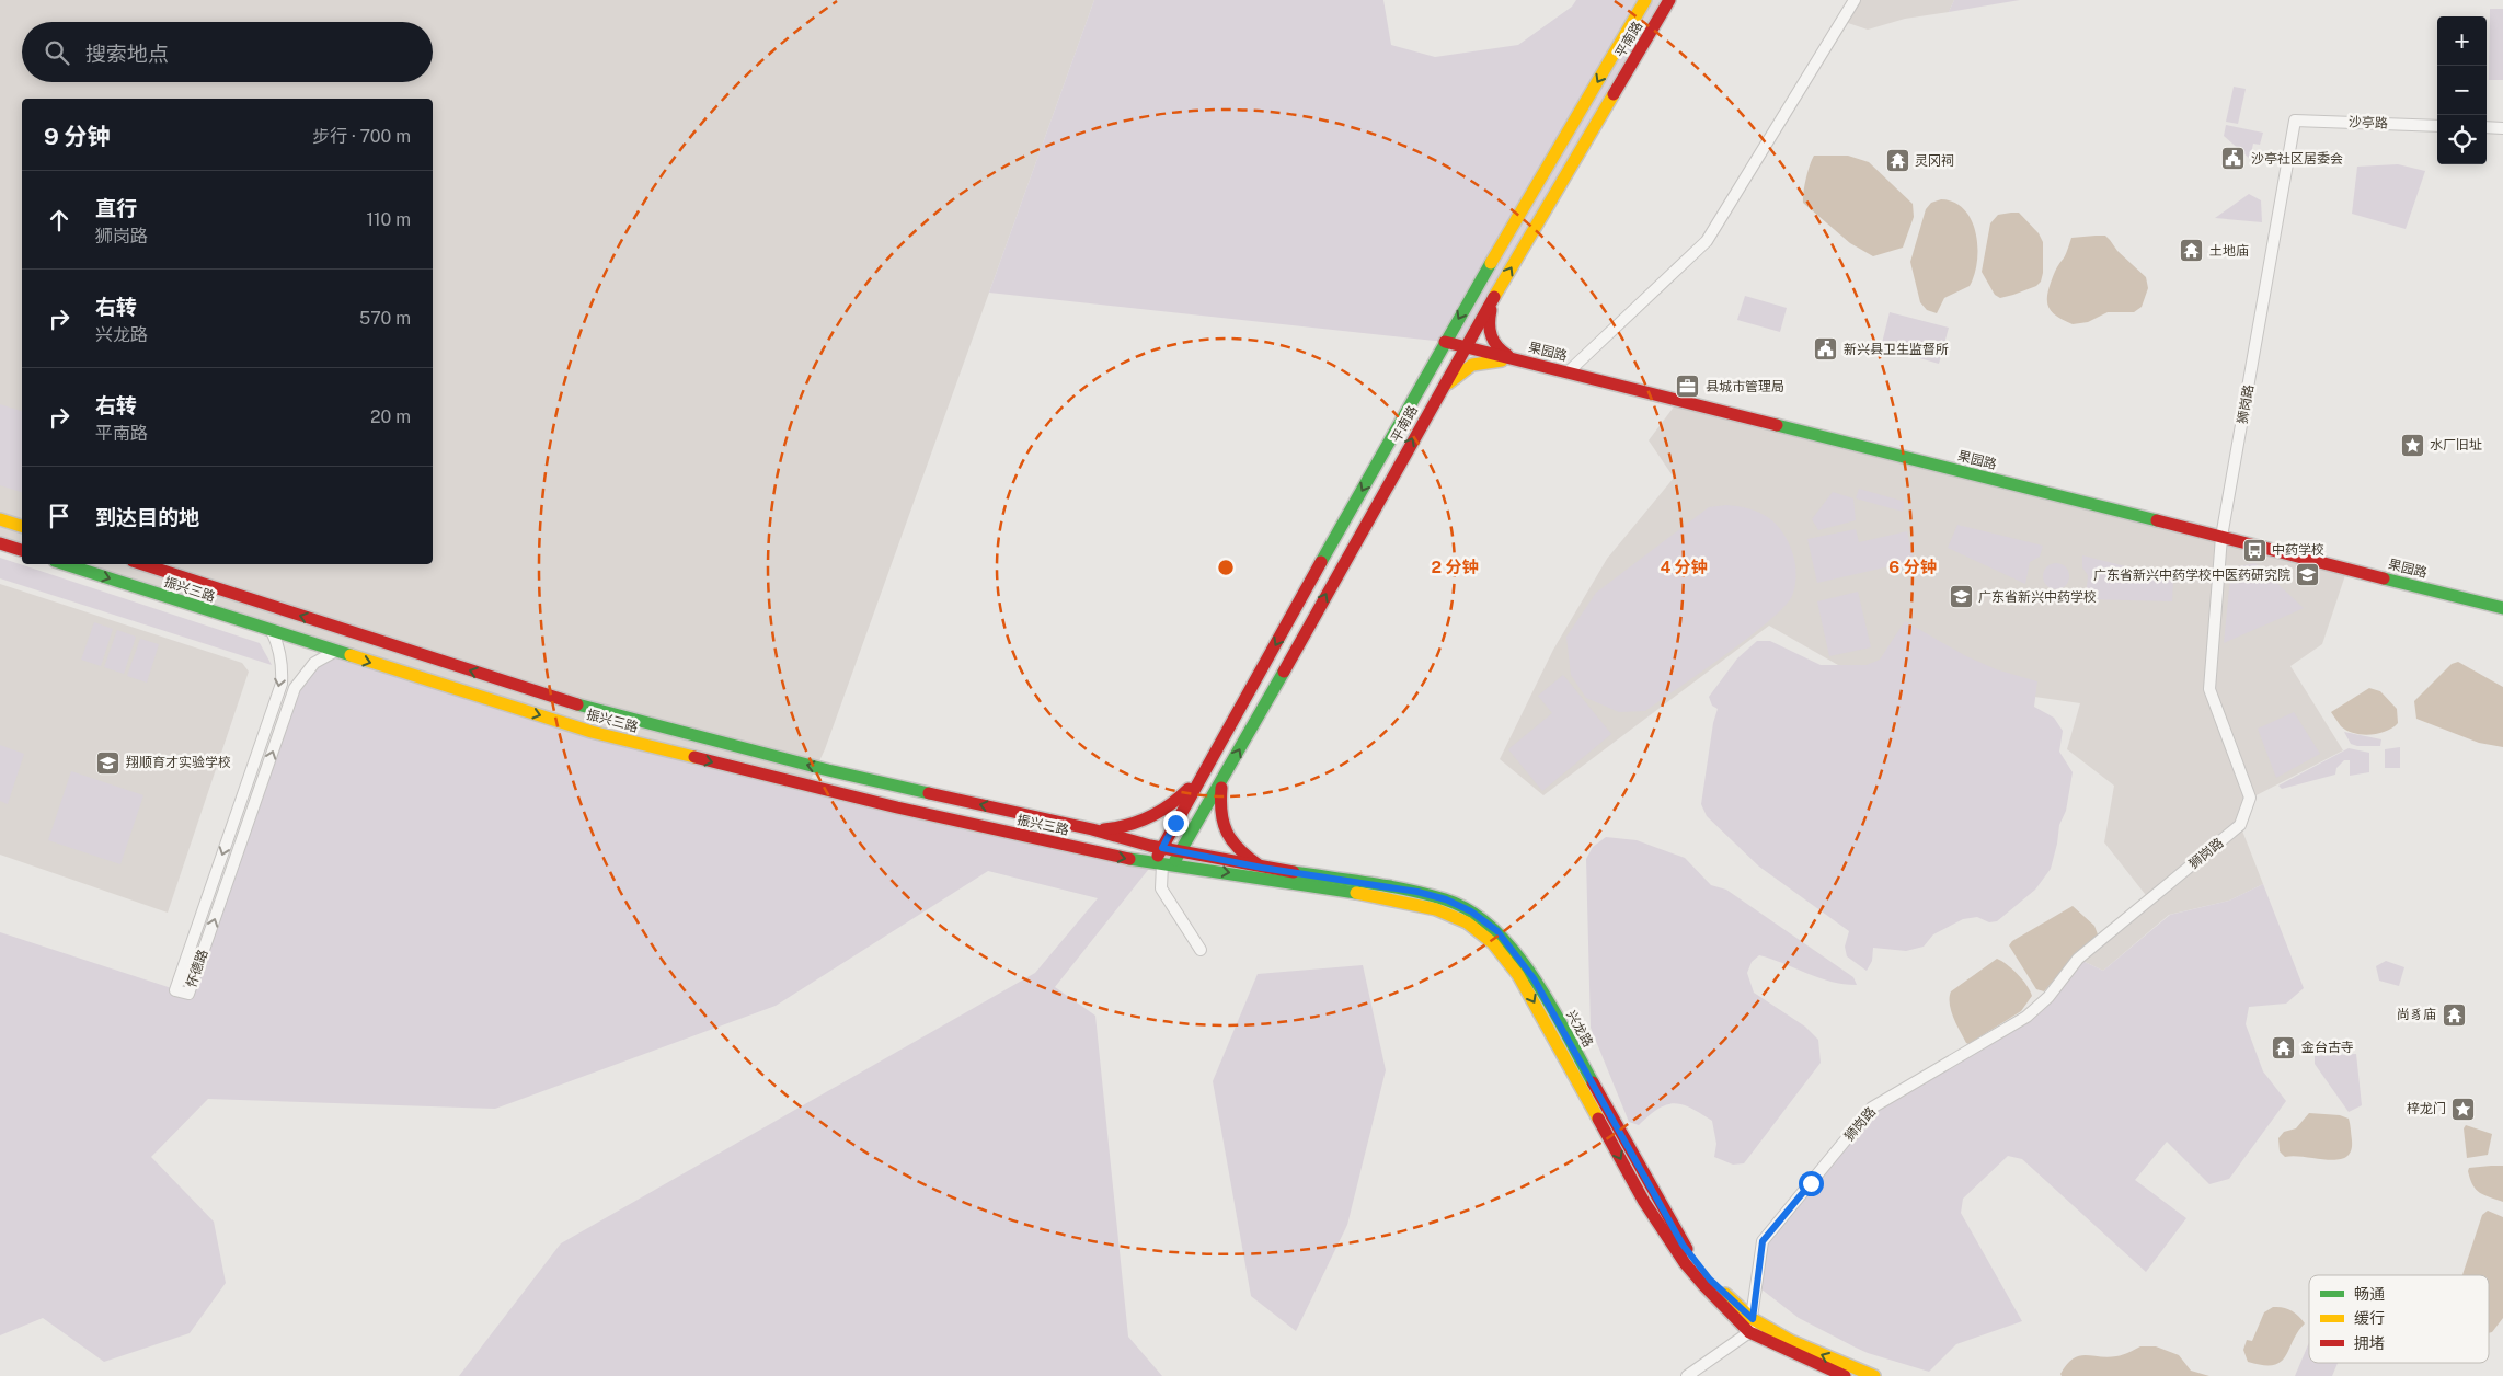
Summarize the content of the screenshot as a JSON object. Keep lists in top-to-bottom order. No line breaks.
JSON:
{"streets":{"main road":["平南路","果园路","振兴三路","兴龙路"],"street":["沙亭路","狮岗路","怀德路"]},"crossings":[["平南路","果园路"],["平南路","振兴三路"],["平南路","兴龙路"],["沙亭路","狮岗路"],["果园路","狮岗路"],["狮岗路","兴龙路"],["振兴三路","怀德路"],["振兴三路","兴龙路"]],"places":{"public building":["沙亭社区居委会","新兴县卫生监督所"],"temple":["灵冈祠","土地庙","尚豸庙","金台古寺"],"office":["县城市管理局"],"place":["水厂旧址","梓龙门"],"bus stop":["中药学校"],"school or university":["广东省新兴中药学校中医药研究院","广东省新兴中药学校","翔顺育才实验学校"]},"legend":["畅通","缓行","拥堵"],"page":{"map_buttons":["+","−"],"search":"搜索地点","heading":["9 分钟","步行 · 700 m"],"list":[["直行","狮岗路","110 m"],["右转","兴龙路","570 m"],["右转","平南路","20 m"],"到达目的地"]},"rings":["2 分钟","4 分钟","6 分钟"]}
